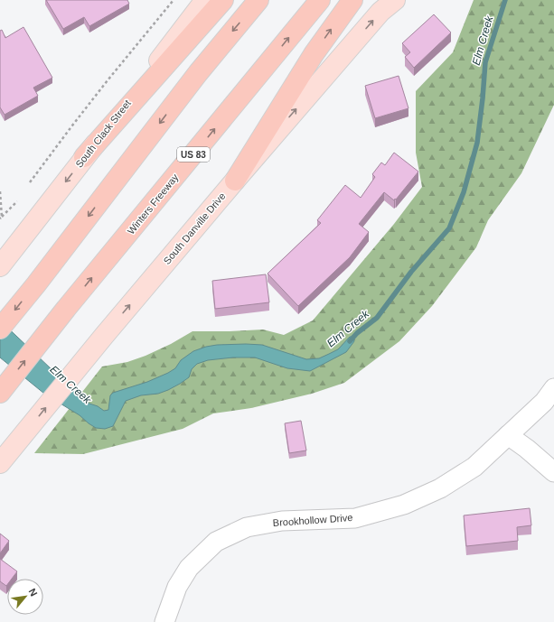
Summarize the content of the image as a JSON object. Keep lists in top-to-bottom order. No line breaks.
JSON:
{"streets":{"highway":["US 83","Winters Freeway"],"main road":["South Clack Street","South Danville Drive"],"street":["Brookhollow Drive"]},"one_way":["South Clack Street","South Danville Drive"],"water":["Elm Creek"],"north":"top right"}
